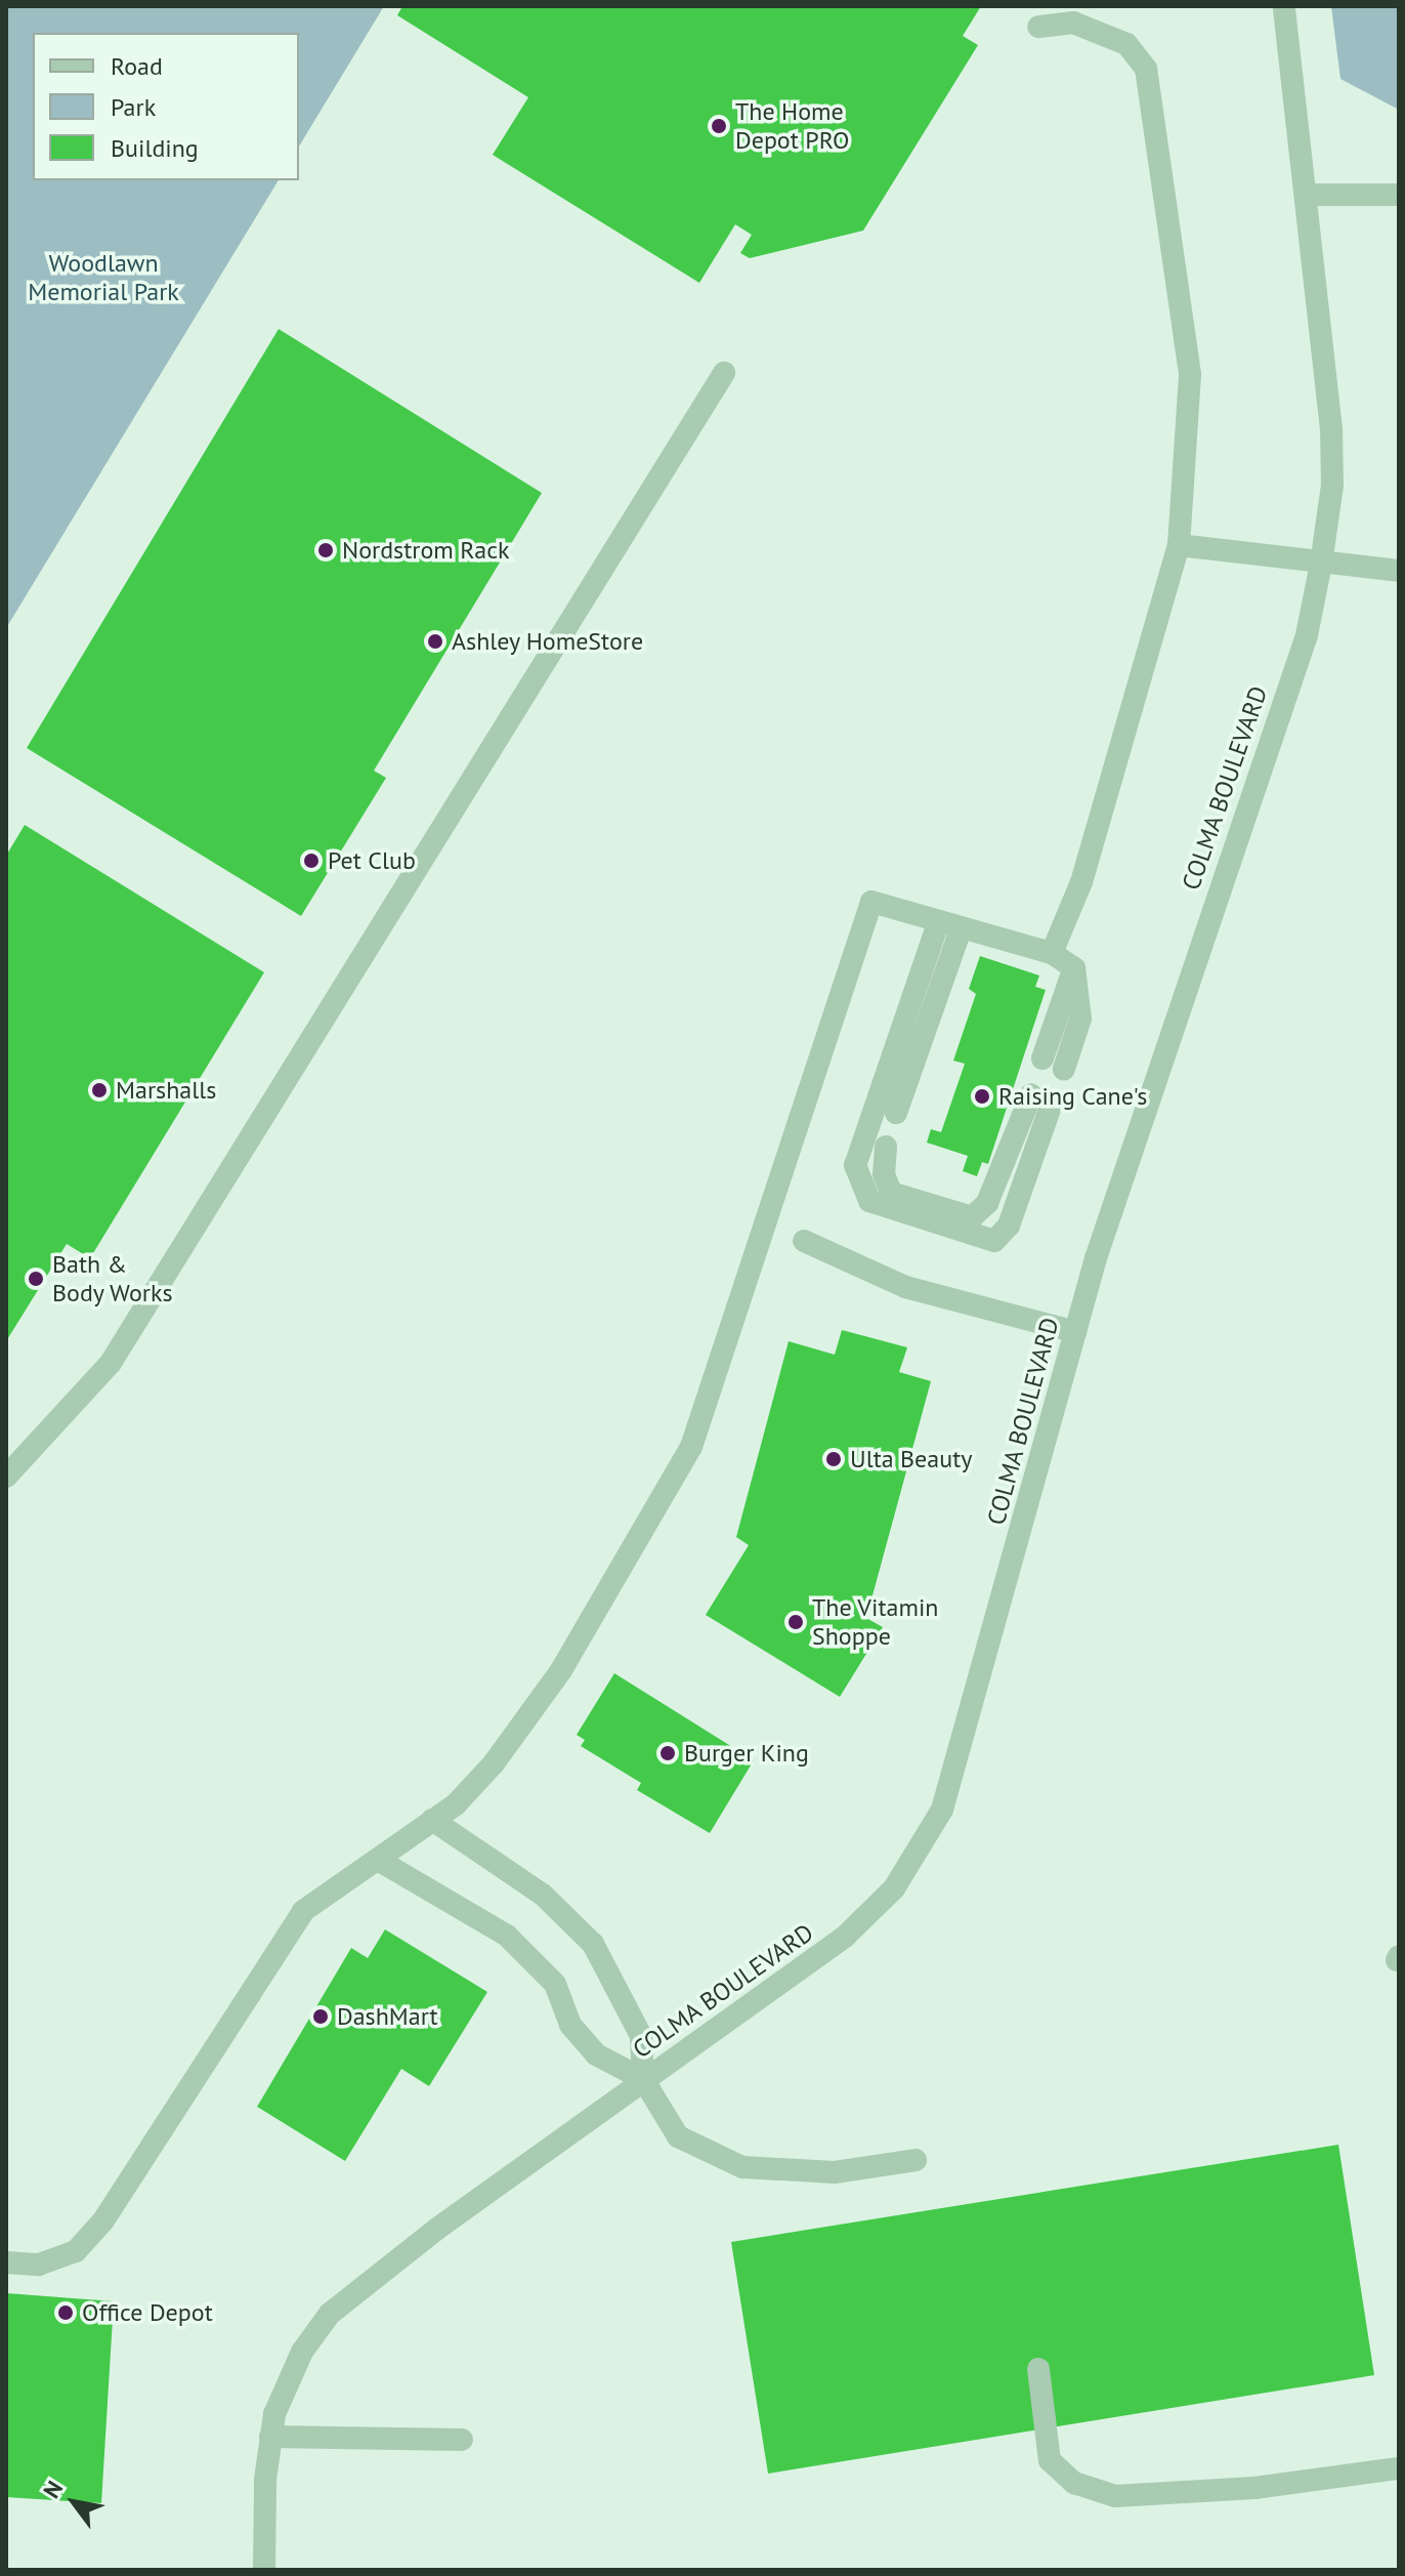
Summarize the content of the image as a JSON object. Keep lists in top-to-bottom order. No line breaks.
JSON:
{"streets":{"street":["COLMA BOULEVARD"]},"parks":["Woodlawn Memorial Park"],"places":["The Home Depot PRO","Nordstrom Rack","Ashley HomeStore","Pet Club","Marshalls","Raising Cane's","Bath & Body Works","Ulta Beauty","The Vitamin Shoppe","Burger King","DashMart","Office Depot"],"legend":["Road","Park","Building"],"north":"top left"}
